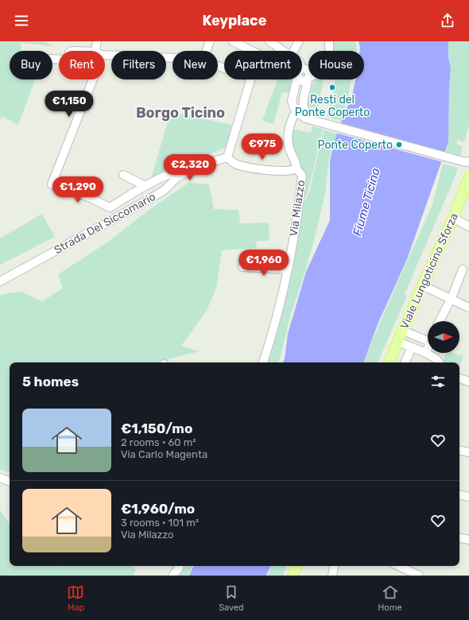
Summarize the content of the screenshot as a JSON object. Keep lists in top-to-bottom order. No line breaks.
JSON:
{"streets":{"main road":["Viale Lungoticino Sforza"],"street":["Via Milazzo","Strada Del Siccomario"]},"districts":["Borgo Ticino"],"water":["Fiume Ticino"],"places":["Resti del Ponte Coperto","Ponte Coperto"],"north":"right","page":{"header":"Keyplace","chip":["Buy","Rent","Filters","New","Apartment","House"],"price":["€1,150","€975","€2,320","€1,290","€1,960"],"heading":"5 homes","list":[{"name":"€1,150/mo","note":"2 rooms · 60 m² · Via Carlo Magenta"},{"name":"€1,960/mo","note":"3 rooms · 101 m² · Via Milazzo"}],"tabs":["Map","Saved","Home"]}}
